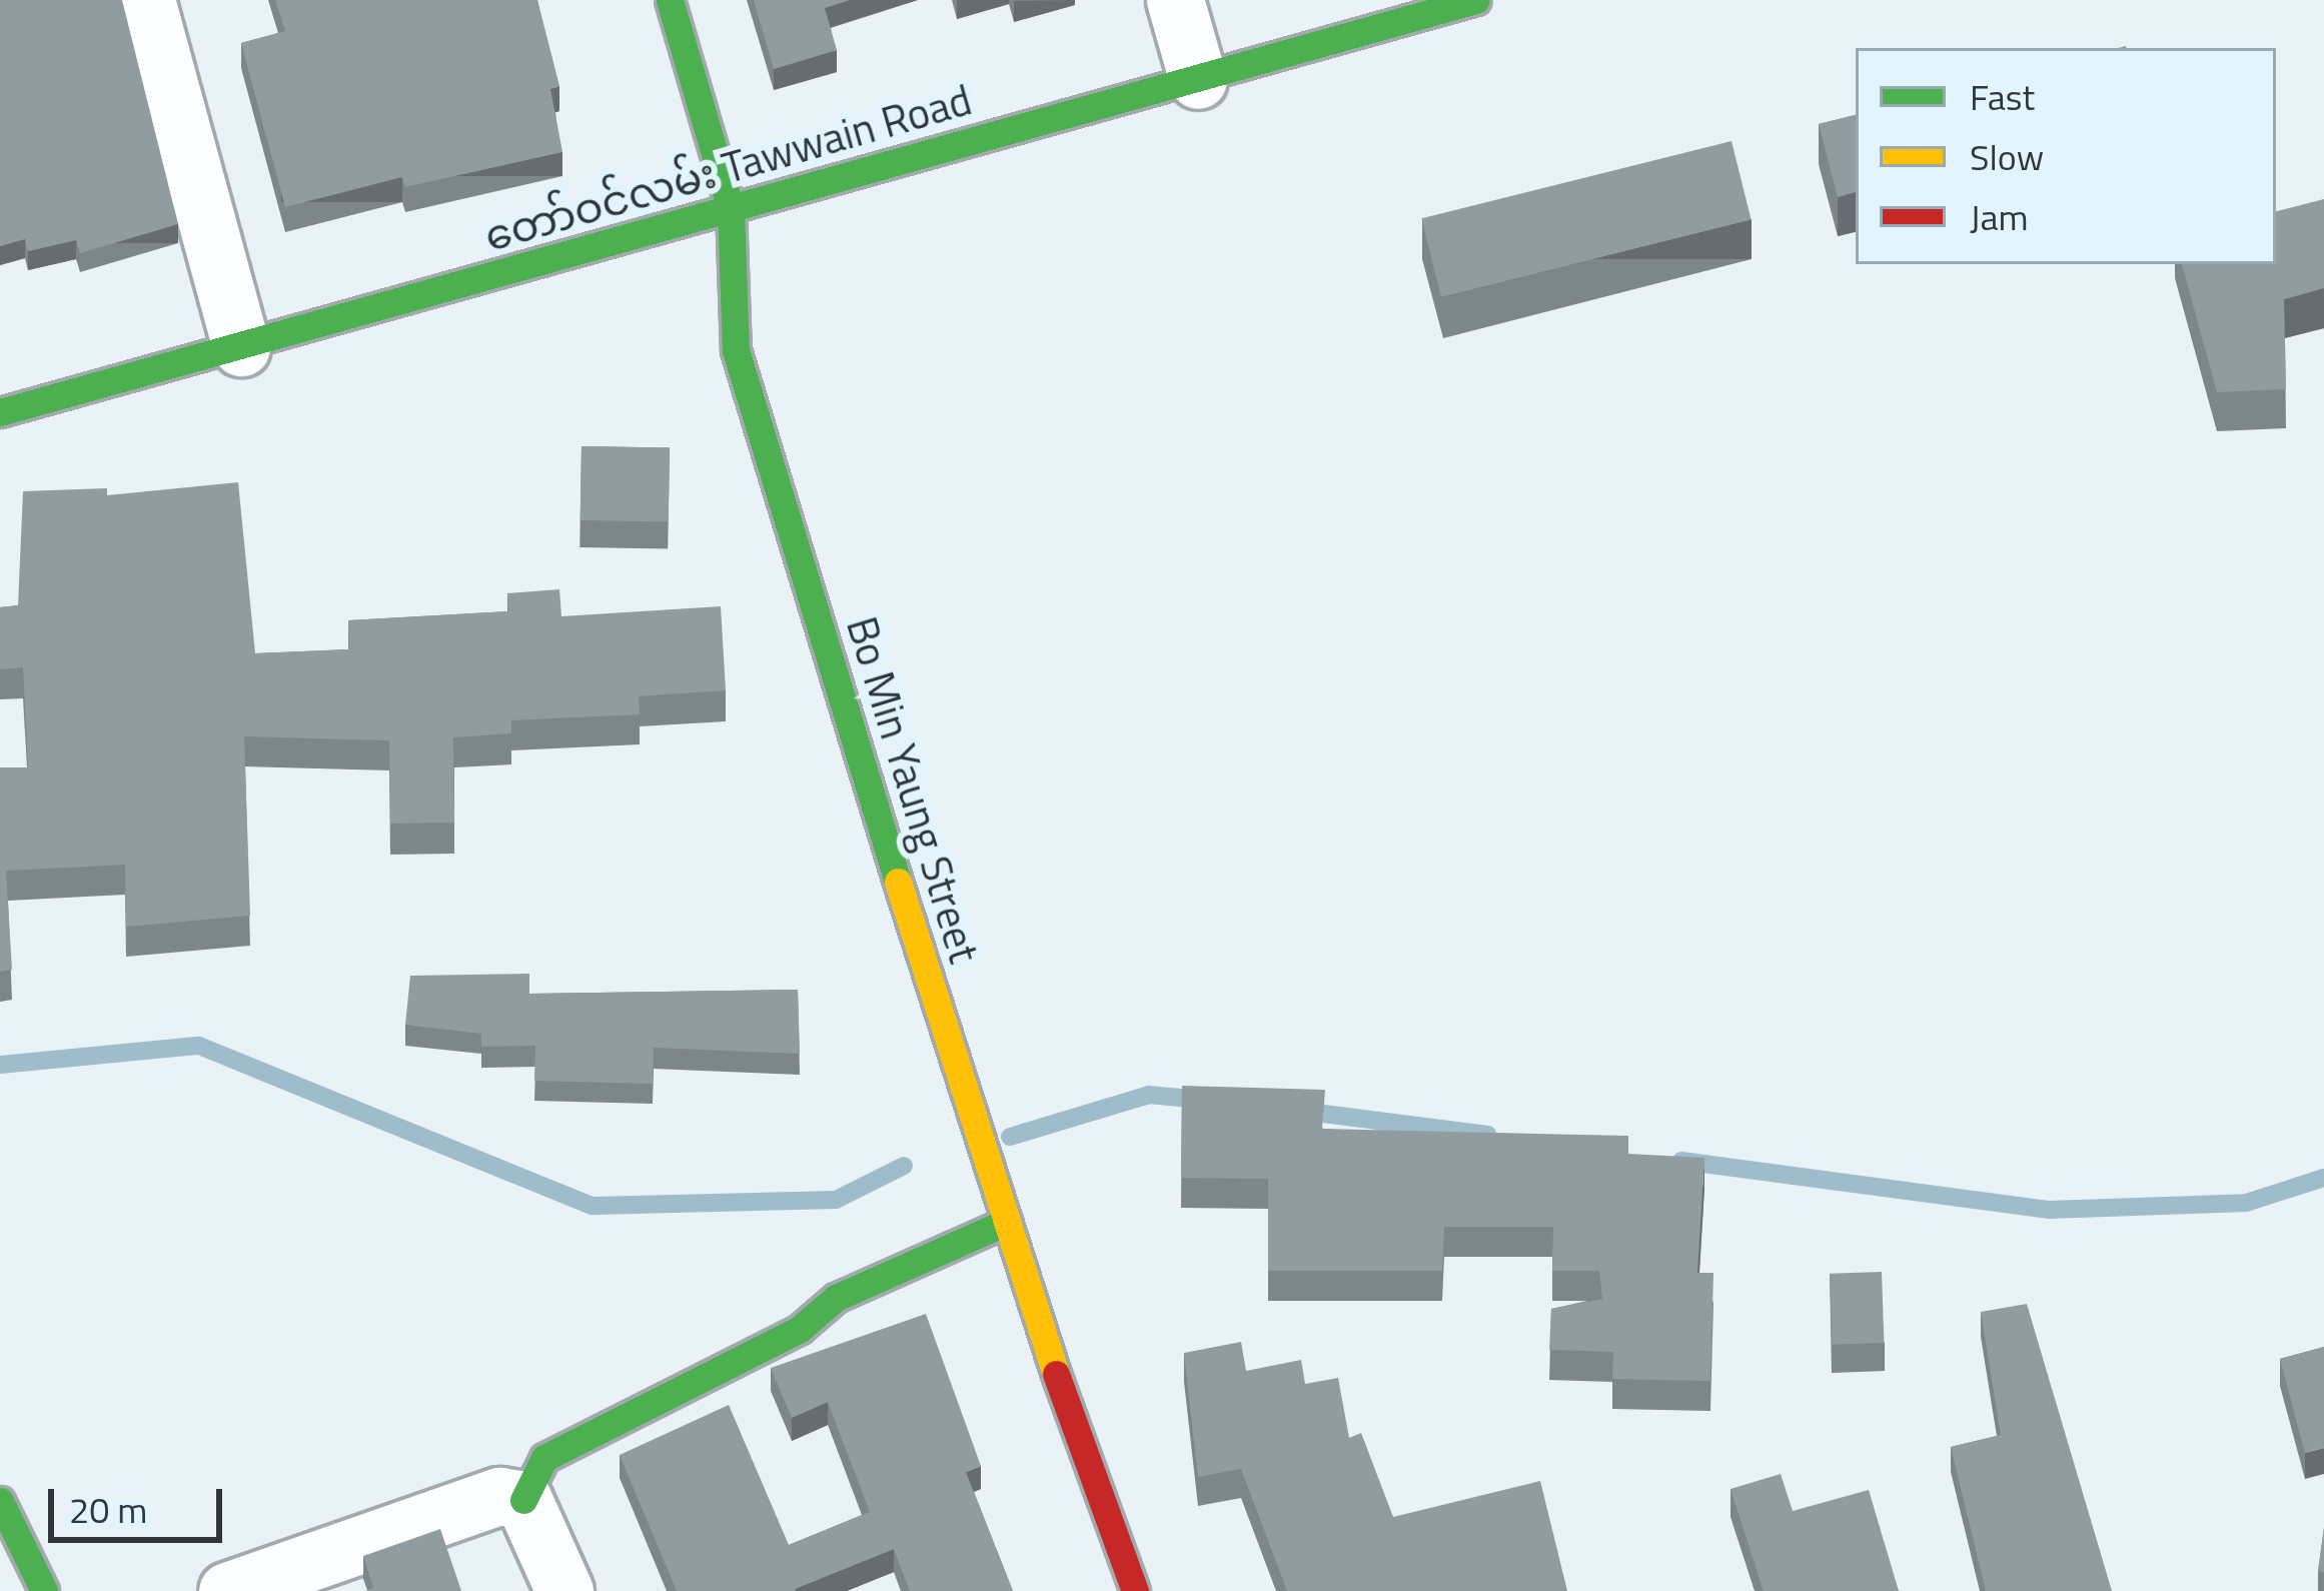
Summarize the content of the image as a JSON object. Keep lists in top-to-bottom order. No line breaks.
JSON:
{"streets":{"street":["တော်ဝင်လမ်း Tawwain Road","Bo Min Yaung Street"]},"crossings":[["တော်ဝင်လမ်း Tawwain Road","Bo Min Yaung Street"]],"legend":["Fast","Slow","Jam"],"scale_bar":"20 m"}
